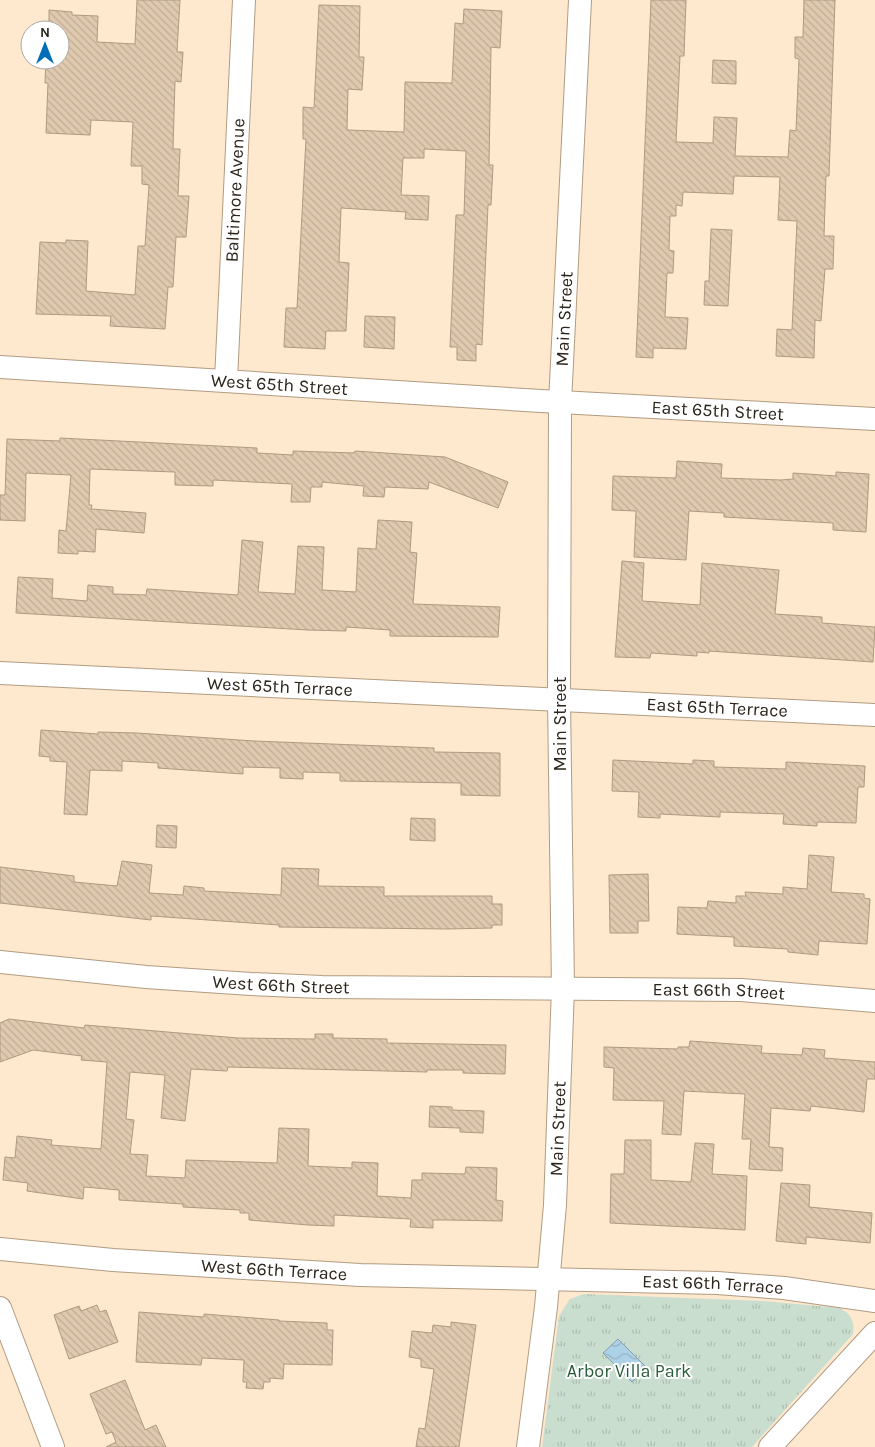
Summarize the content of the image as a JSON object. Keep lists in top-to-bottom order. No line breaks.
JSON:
{"streets":{"street":["Baltimore Avenue","Main Street","West 65th Street","East 65th Street","West 65th Terrace","East 65th Terrace","West 66th Street","East 66th Street","West 66th Terrace","East 66th Terrace"]},"crossings":[["Baltimore Avenue","West 65th Street"],["Main Street","West 65th Street"],["Main Street","East 65th Street"],["Main Street","West 65th Terrace"],["Main Street","East 65th Terrace"],["Main Street","West 66th Street"],["Main Street","East 66th Street"],["Main Street","West 66th Terrace"],["Main Street","East 66th Terrace"],["West 65th Street","East 65th Street"],["West 65th Terrace","East 65th Terrace"],["West 66th Street","East 66th Street"],["West 66th Terrace","East 66th Terrace"]],"parks":["Arbor Villa Park"],"north":"top"}
